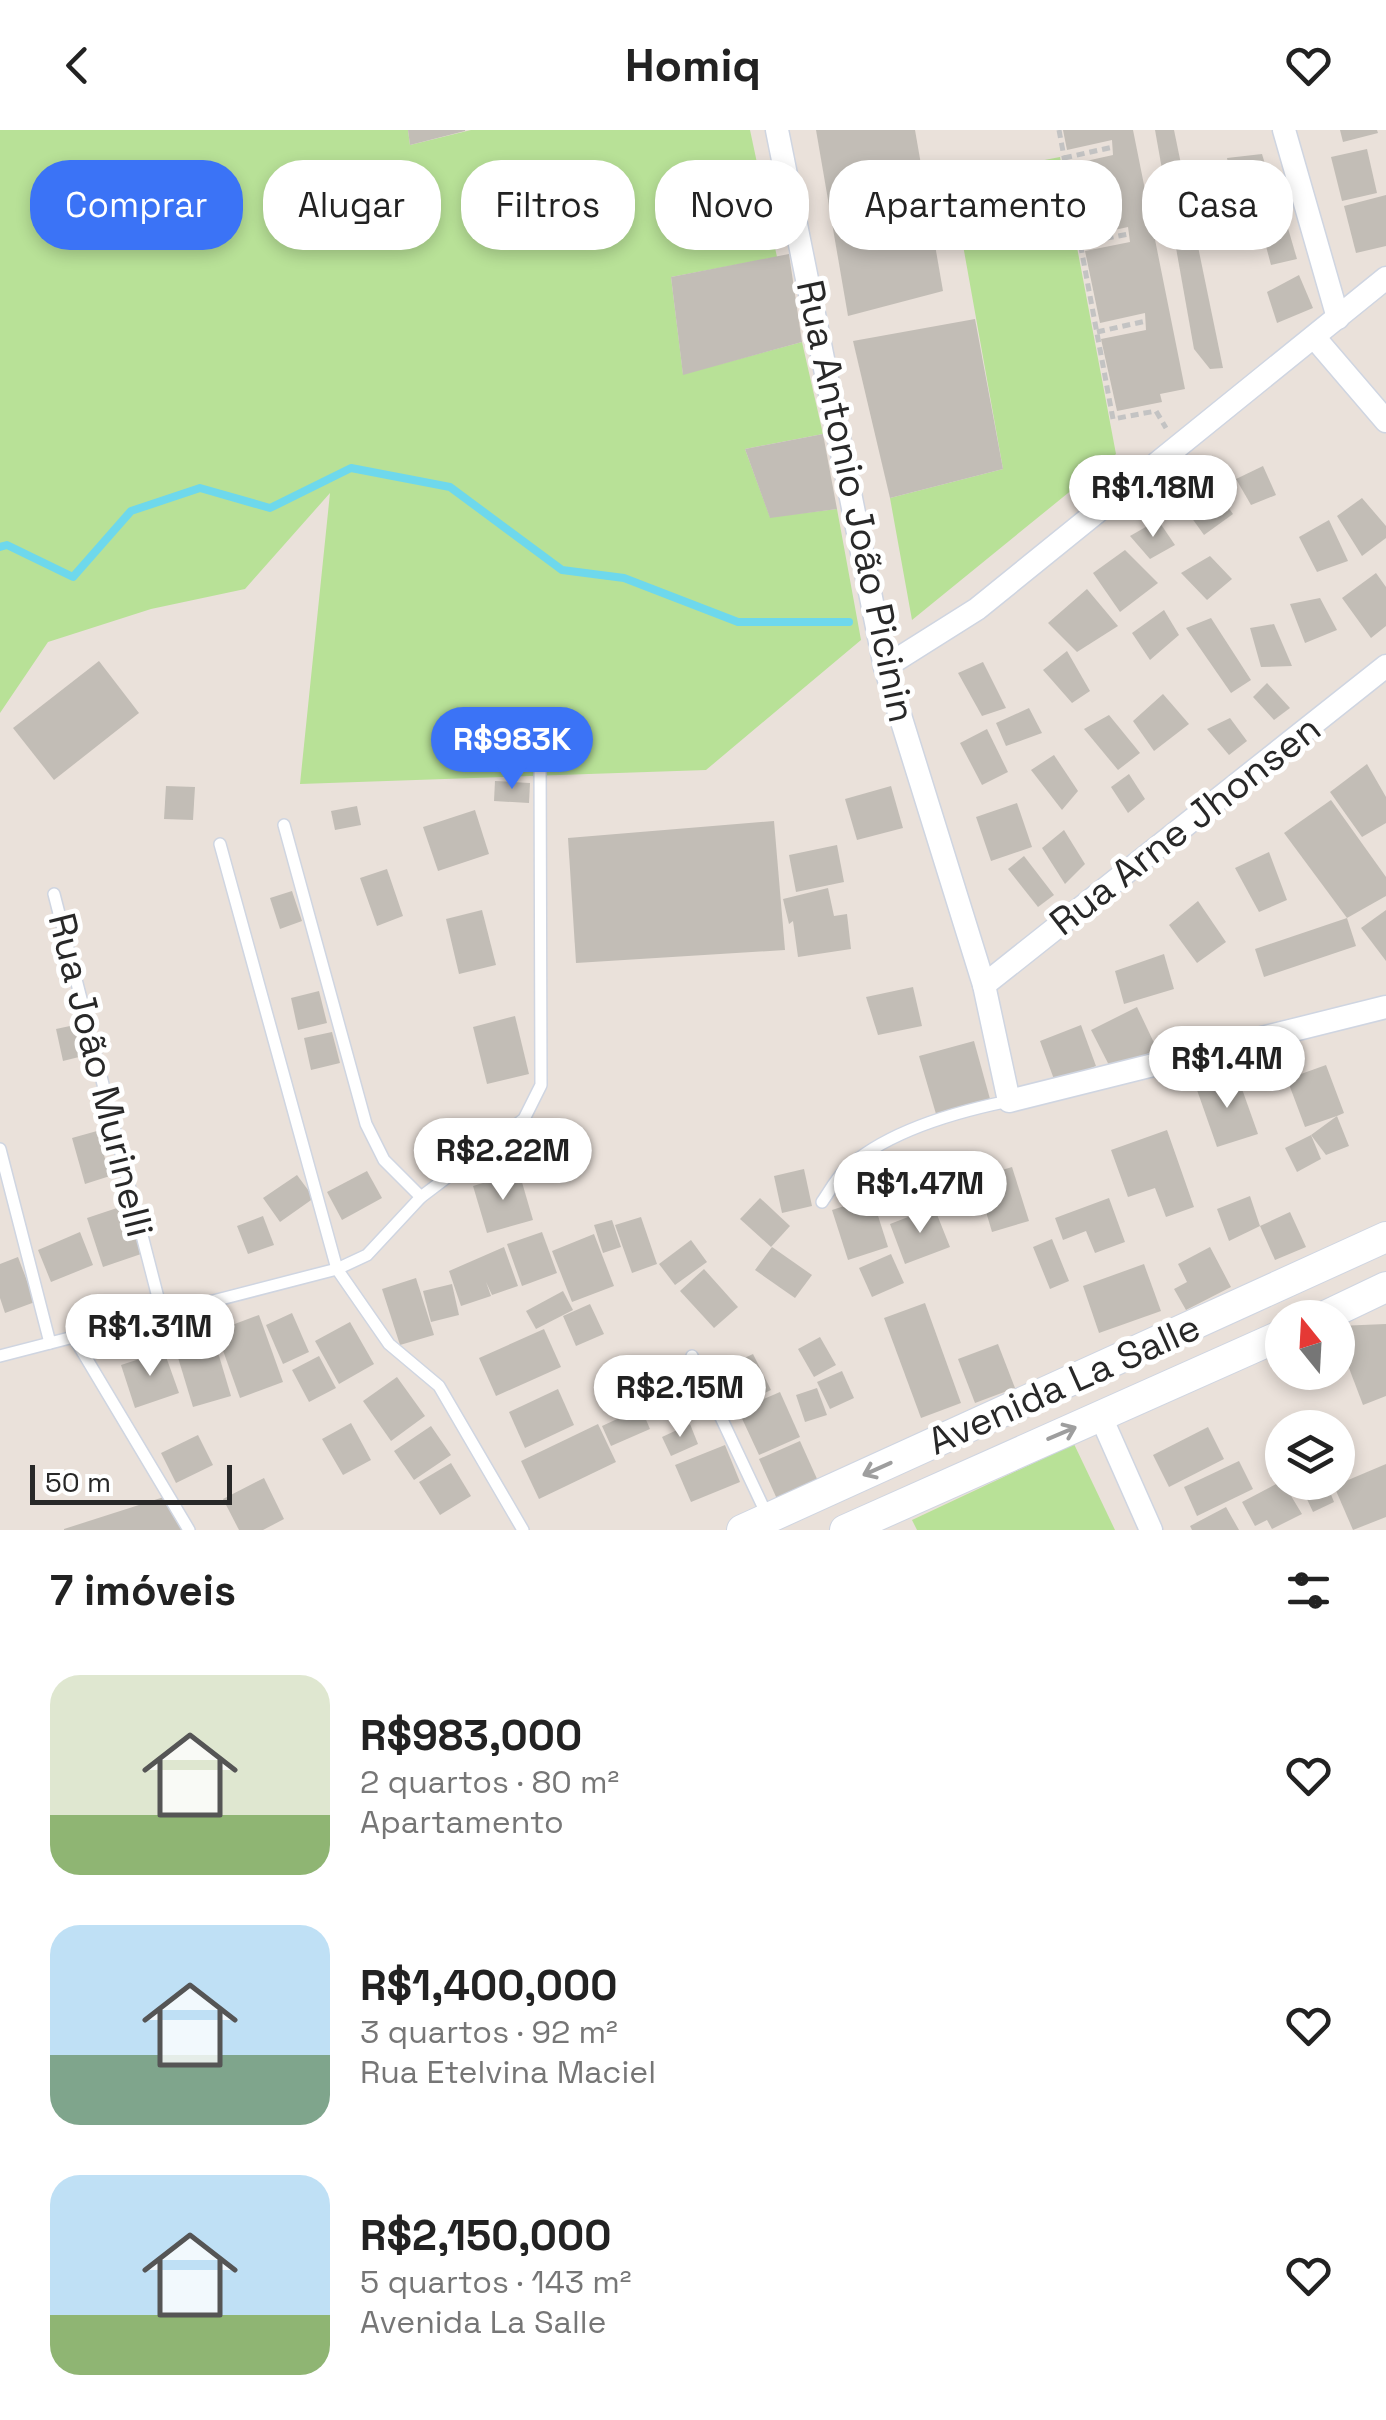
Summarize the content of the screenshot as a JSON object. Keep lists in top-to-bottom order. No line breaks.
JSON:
{"streets":{"main road":["Avenida La Salle"],"street":["Rua Antonio João Picinin","Rua Arne Jhonsen"],"lane":["Rua João Murinelli"]},"crossings":[["Rua Antonio João Picinin","Rua Arne Jhonsen"]],"scale_bar":"50 m","north":"top","page":{"header":"Homiq","chip":["Comprar","Alugar","Filtros","Novo","Apartamento","Casa"],"price":["R$1.18M","R$983K","R$1.4M","R$2.22M","R$1.47M","R$1.31M","R$2.15M"],"scale":"50 m","heading":"7 imóveis","list":[{"name":"R$983,000","note":"2 quartos · 80 m² · Apartamento"},{"name":"R$1,400,000","note":"3 quartos · 92 m² · Rua Etelvina Maciel"},{"name":"R$2,150,000","note":"5 quartos · 143 m² · Avenida La Salle"}]}}
